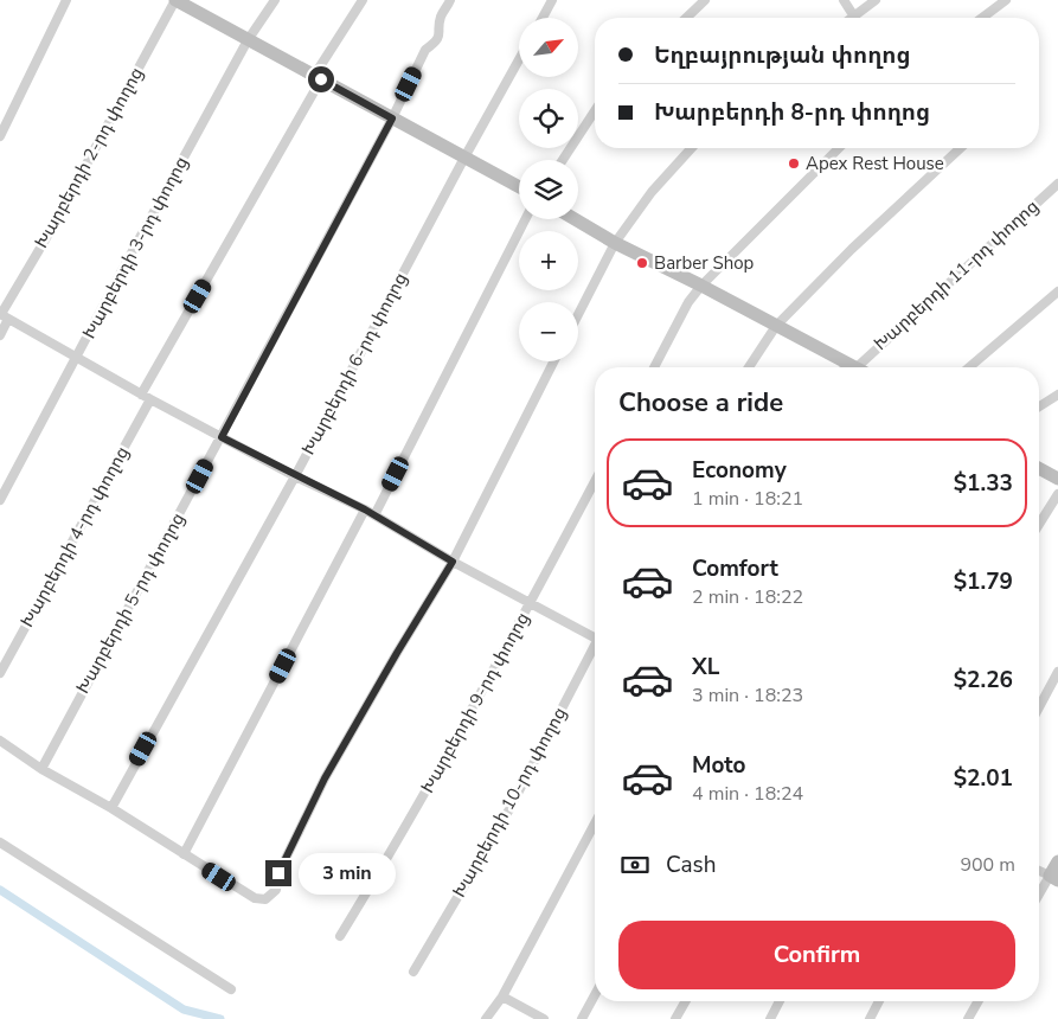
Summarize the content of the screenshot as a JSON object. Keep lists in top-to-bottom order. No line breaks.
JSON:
{"streets":{"street":["Խարբերդի 2-րդ փողոց","Խարբերդի 3-րդ փողոց","Խարբերդի 11-րդ փողոց","Խարբերդի 6-րդ փողոց","Խարբերդի 4-րդ փողոց","Խարբերդի 5-րդ փողոց","Խարբերդի 9-րդ փողոց","Խարբերդի 10-րդ փողոց"]},"places":["Apex Rest House","Barber Shop"],"north":"top right","page":{"map_buttons":["+","−"],"banner":["Եղբայրության փողոց","Խարբերդի 8-րդ փողոց"],"heading":"Choose a ride","list":[{"name":"Economy","note":"1 min · 18:21","value":"$1.33"},{"name":"Comfort","note":"2 min · 18:22","value":"$1.79"},{"name":"XL","note":"3 min · 18:23","value":"$2.26"},{"name":"Moto","note":"4 min · 18:24","value":"$2.01"}],"pay":["Cash","900 m"],"bubble":"3 min","buttons":"Confirm"}}
